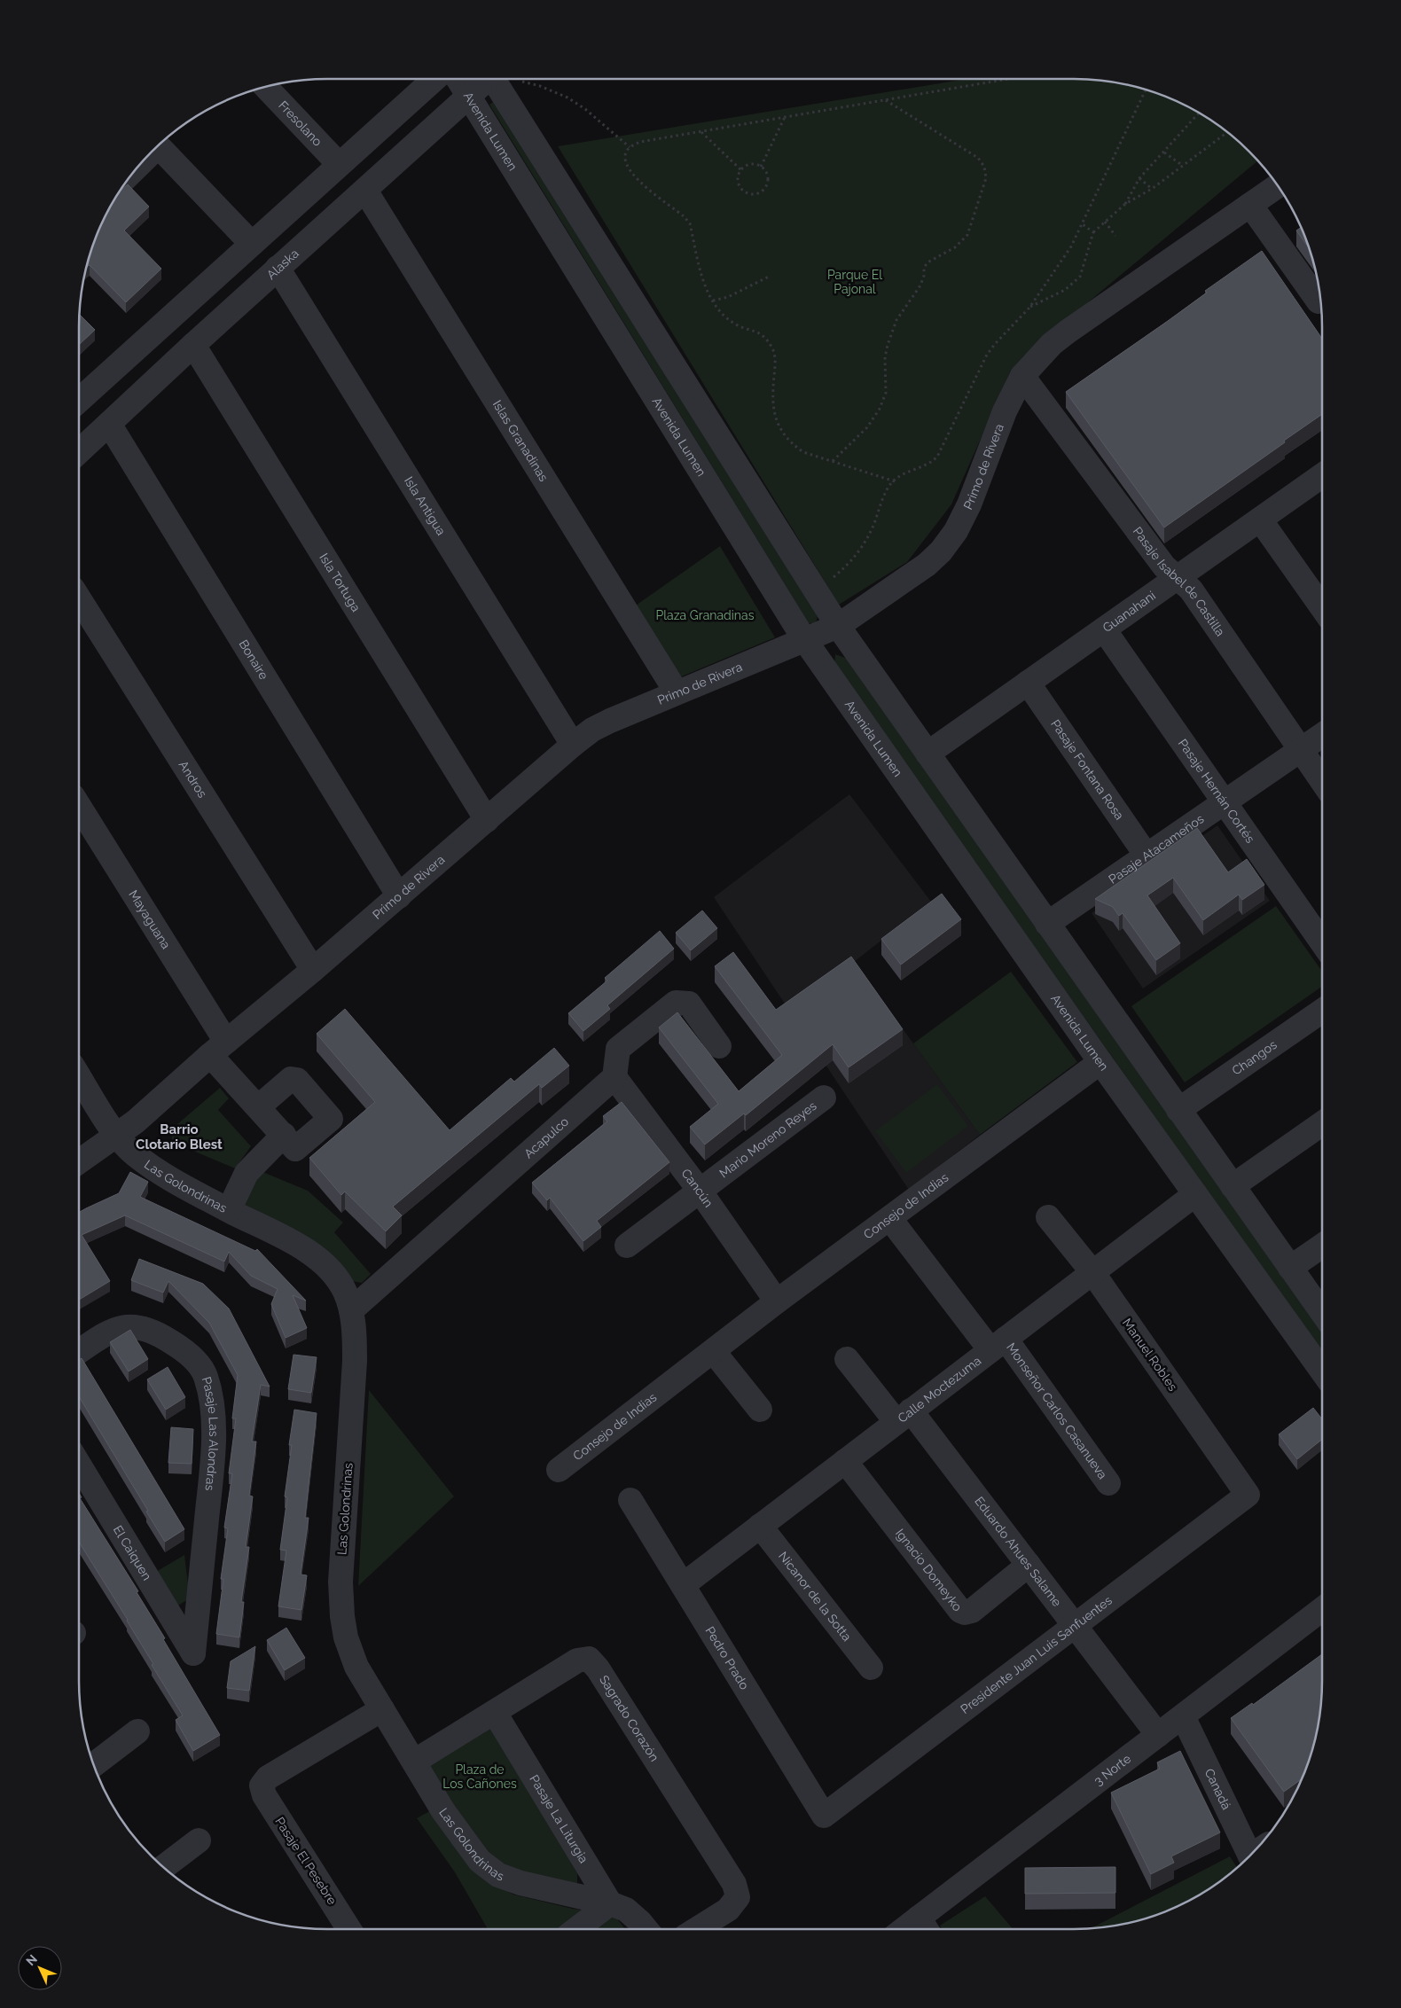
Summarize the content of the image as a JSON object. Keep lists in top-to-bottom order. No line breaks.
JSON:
{"streets":{"street":["Fresolano","Avenida Lumen","Alaska","Islas Granadinas","Primo de Rivera","Isla Antigua","Isla Tortuga","Pasaje Isabel de Castilla","Guanahani","Bonaire","Pasaje Fontana Rosa","Andros","Pasaje Hernán Cortés","Pasaje Atacameños","Mayaguana","Changos","Acapulco","Mario Moreno Reyes","Las Golondrinas","Cancún","Consejo de Indias","Manuel Robles","Calle Moctezuma","Monseñor Carlos Casanueva","Pasaje Las Alondras","Eduardo Ahues Salame","El Caiquen","Ignacio Domeyko","Nicanor de la Sotta","Presidente Juan Luis Sanfuentes","Pedro Prado","Sagrado Corazón","3 Norte","Canadá","Pasaje La Liturgia","Pasaje El Pesebre"]},"crossings":[["Avenida Lumen","Alaska"],["Avenida Lumen","Primo de Rivera"],["Avenida Lumen","Consejo de Indias"],["Avenida Lumen","Calle Moctezuma"],["Alaska","Islas Granadinas"],["Alaska","Isla Antigua"],["Alaska","Isla Tortuga"],["Alaska","Bonaire"],["Islas Granadinas","Primo de Rivera"],["Primo de Rivera","Isla Antigua"],["Primo de Rivera","Isla Tortuga"],["Primo de Rivera","Pasaje Isabel de Castilla"],["Primo de Rivera","Bonaire"],["Primo de Rivera","Andros"],["Primo de Rivera","Mayaguana"],["Primo de Rivera","Las Golondrinas"],["Pasaje Isabel de Castilla","Guanahani"],["Pasaje Isabel de Castilla","Pasaje Atacameños"],["Guanahani","Pasaje Fontana Rosa"],["Guanahani","Pasaje Hernán Cortés"],["Pasaje Fontana Rosa","Pasaje Atacameños"],["Pasaje Hernán Cortés","Pasaje Atacameños"],["Acapulco","Las Golondrinas"],["Acapulco","Cancún"],["Mario Moreno Reyes","Cancún"],["Las Golondrinas","Sagrado Corazón"],["Las Golondrinas","Pasaje La Liturgia"],["Las Golondrinas","Pasaje El Pesebre"],["Cancún","Consejo de Indias"],["Consejo de Indias","Monseñor Carlos Casanueva"],["Manuel Robles","Calle Moctezuma"],["Manuel Robles","Presidente Juan Luis Sanfuentes"],["Calle Moctezuma","Monseñor Carlos Casanueva"],["Calle Moctezuma","Eduardo Ahues Salame"],["Calle Moctezuma","Ignacio Domeyko"],["Calle Moctezuma","Nicanor de la Sotta"],["Calle Moctezuma","Pedro Prado"],["Pasaje Las Alondras","El Caiquen"],["Eduardo Ahues Salame","Ignacio Domeyko"],["Eduardo Ahues Salame","Presidente Juan Luis Sanfuentes"],["Eduardo Ahues Salame","3 Norte"],["Presidente Juan Luis Sanfuentes","Pedro Prado"],["Sagrado Corazón","Pasaje La Liturgia"],["3 Norte","Canadá"]],"districts":["Barrio Clotario Blest"],"parks":["Parque El Pajonal","Plaza Granadinas","Plaza de Los Cañones"],"north":"top left"}
